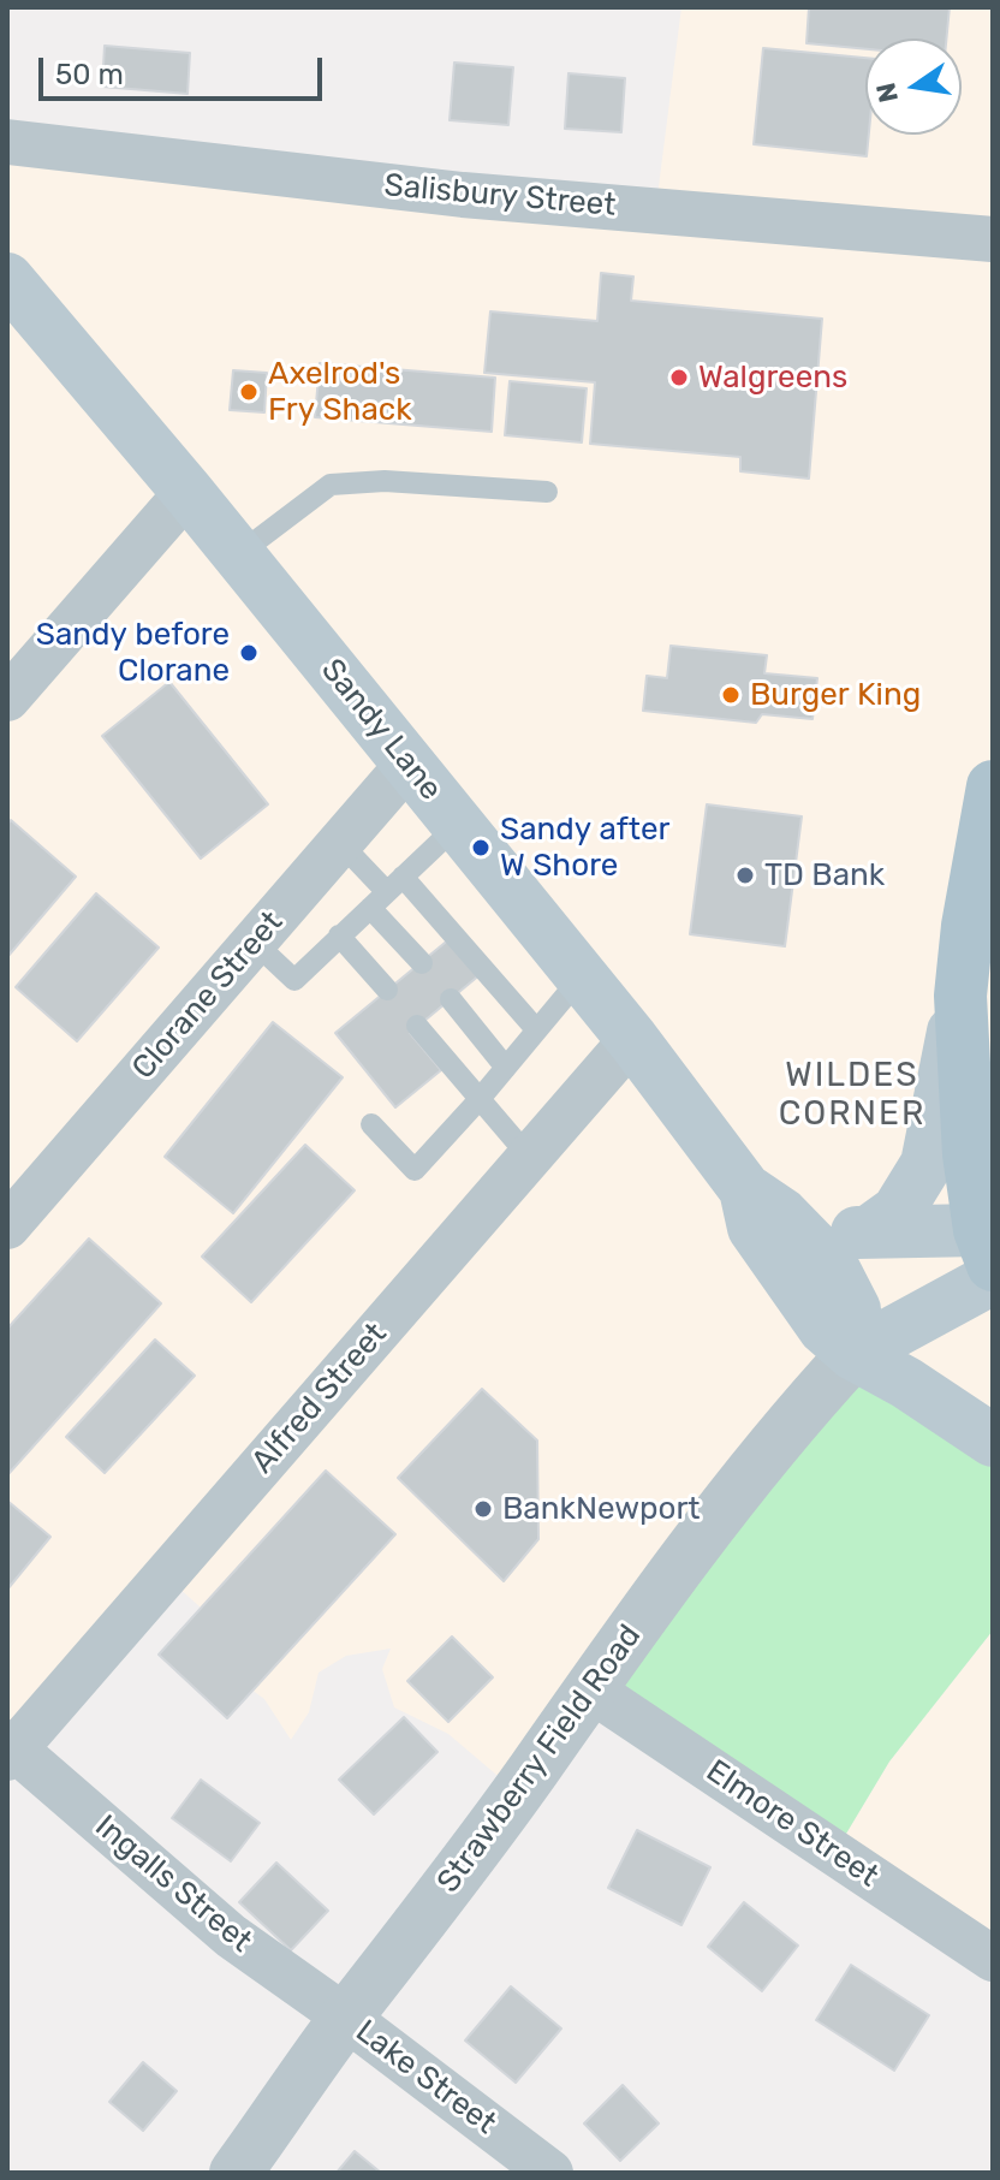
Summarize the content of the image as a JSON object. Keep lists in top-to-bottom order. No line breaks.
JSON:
{"streets":{"main road":["Sandy Lane"],"street":["Salisbury Street","Clorane Street","Alfred Street","Strawberry Field Road","Elmore Street","Ingalls Street","Lake Street"]},"crossings":[["Sandy Lane","Clorane Street"],["Sandy Lane","Alfred Street"],["Sandy Lane","Strawberry Field Road"],["Alfred Street","Ingalls Street"],["Strawberry Field Road","Elmore Street"],["Strawberry Field Road","Ingalls Street"],["Strawberry Field Road","Lake Street"],["Ingalls Street","Lake Street"]],"districts":["WILDES CORNER"],"places":["Walgreens","Axelrod's Fry Shack","Sandy before Clorane","Burger King","Sandy after W Shore","TD Bank","BankNewport"],"scale_bar":"50 m","north":"left"}
